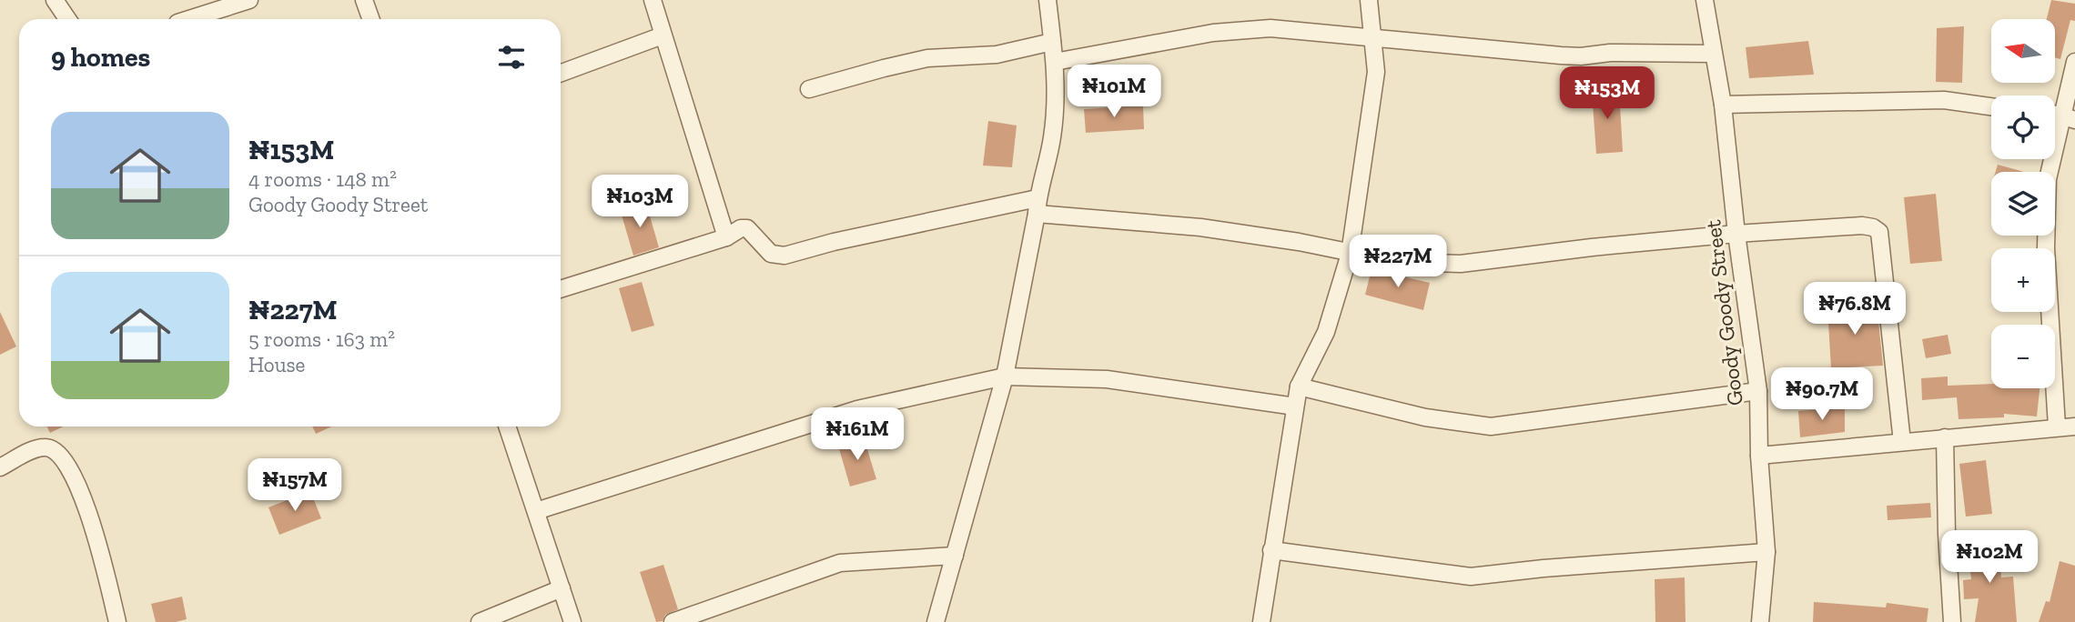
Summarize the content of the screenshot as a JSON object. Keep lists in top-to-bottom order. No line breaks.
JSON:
{"streets":{"street":["Goody Goody Street"]},"north":"left","page":{"map_buttons":["+","−"],"heading":"9 homes","price":["₦101M","₦153M","₦103M","₦227M","₦76.8M","₦90.7M","₦161M","₦157M","₦102M"],"list":[{"name":"₦153M","note":"4 rooms · 148 m² · Goody Goody Street"},{"name":"₦227M","note":"5 rooms · 163 m² · House"}]}}
